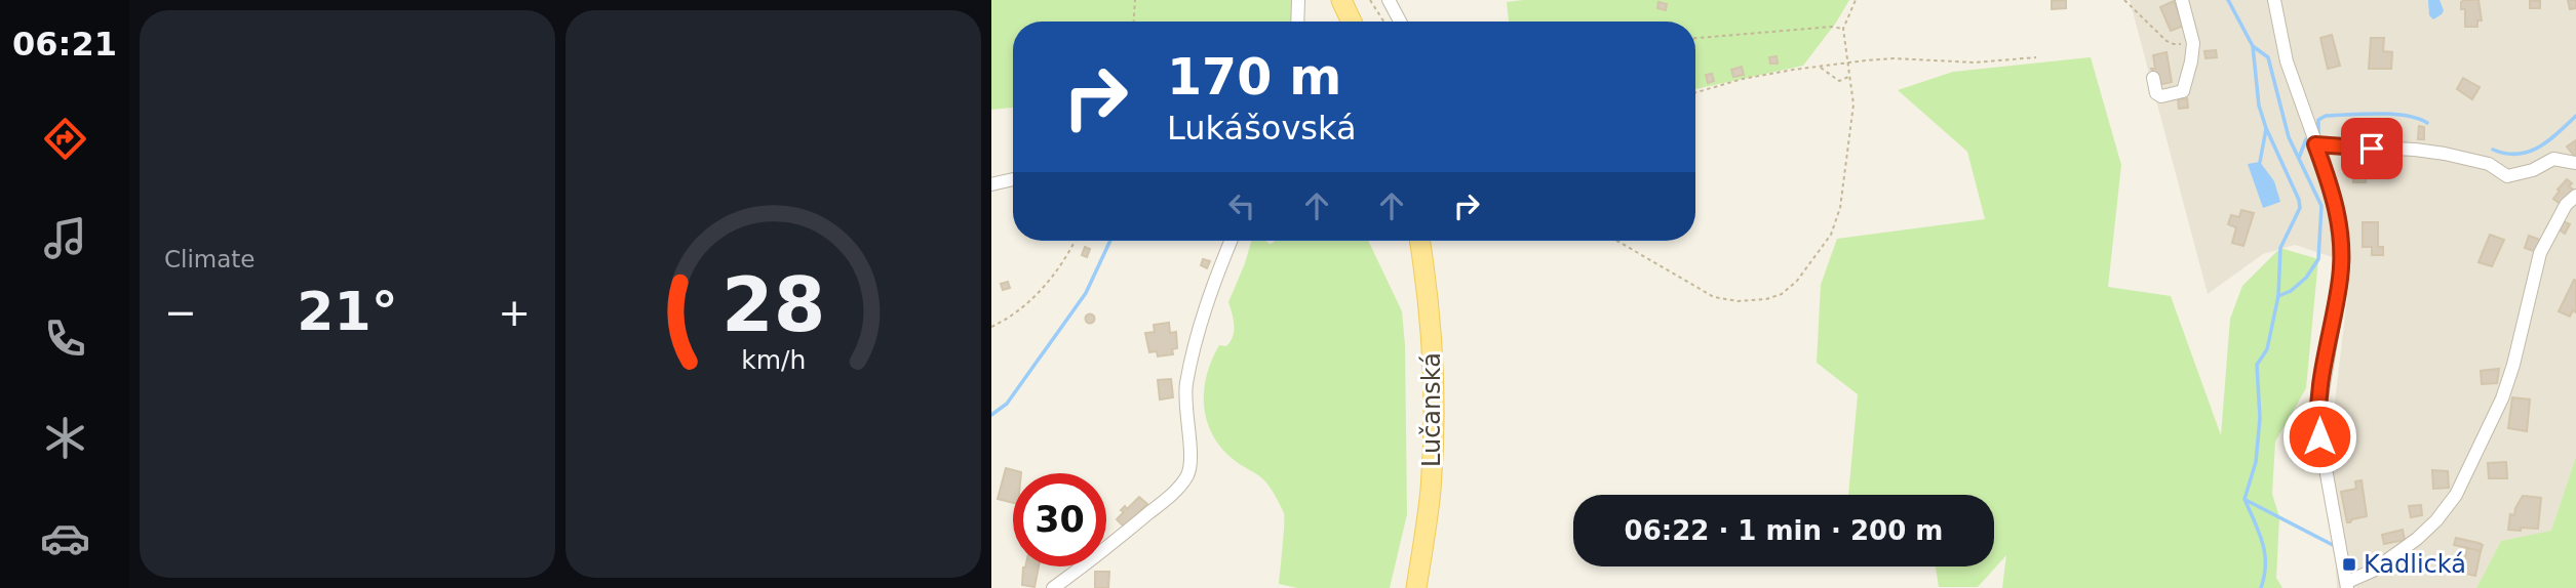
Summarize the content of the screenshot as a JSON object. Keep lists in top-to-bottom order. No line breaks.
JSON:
{"streets":{"main road":["Lučanská"]},"places":{"transit":["Kadlická"]},"page":{"tabs":"06:21","tile":"Climate","turn":["170 m","Lukášovská"],"heat":["−","21°","+"],"limit":"30","trip":"06:22 · 1 min · 200 m","gauge":["28","km/h"]}}
